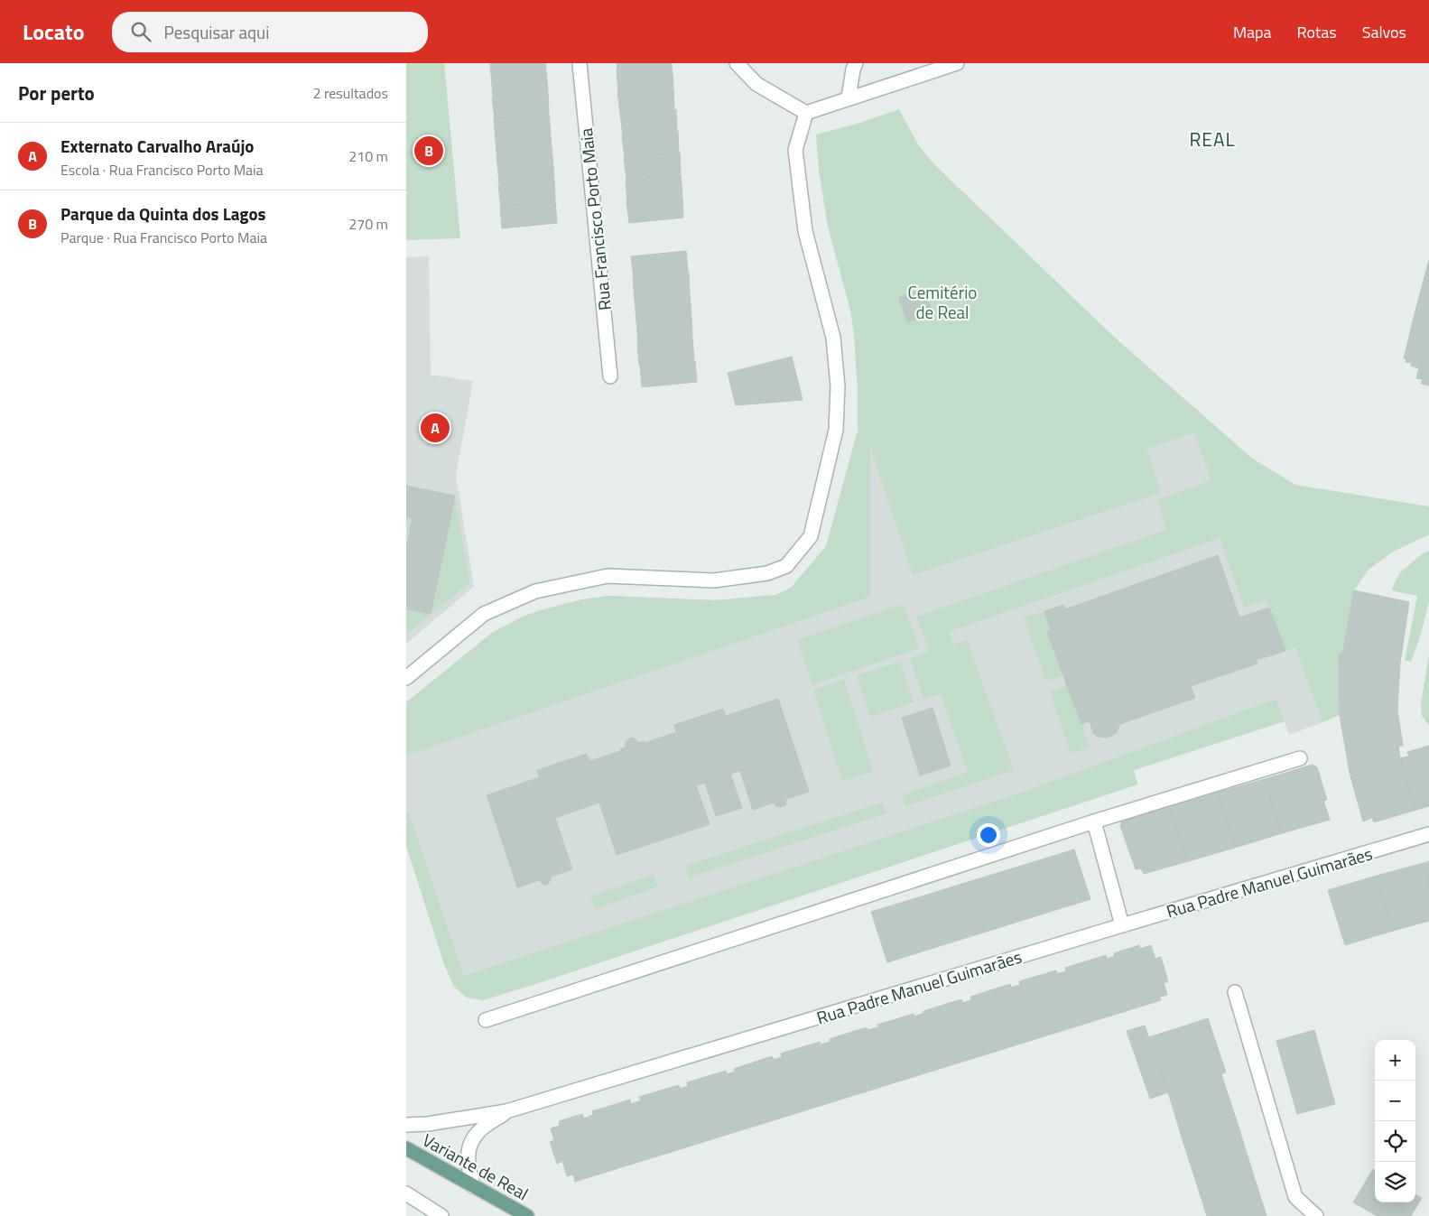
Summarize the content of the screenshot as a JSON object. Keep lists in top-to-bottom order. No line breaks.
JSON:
{"streets":{"main road":["Variante de Real"],"street":["Rua Francisco Porto Maia","Rua Padre Manuel Guimarães"]},"districts":["REAL"],"parks":["Cemitério de Real"],"page":{"header":"Locato","search":"Pesquisar aqui","nav":["Mapa","Rotas","Salvos"],"heading":["Por perto","2 resultados"],"list":[{"mark":"A","name":"Externato Carvalho Araújo","note":"Escola · Rua Francisco Porto Maia","value":"210 m"},{"mark":"B","name":"Parque da Quinta dos Lagos","note":"Parque · Rua Francisco Porto Maia","value":"270 m"}],"pins":["B","A"],"map_buttons":["+","−"]}}
